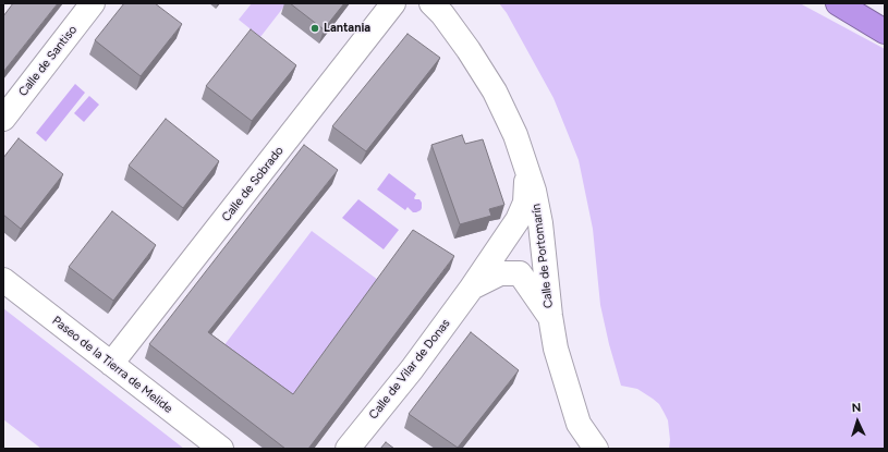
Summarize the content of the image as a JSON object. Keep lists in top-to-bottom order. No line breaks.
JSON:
{"streets":{"street":["Calle de Santiso","Calle de Sobrado","Calle de Portomarín","Paseo de la Tierra de Melide","Calle de Vilar de Donas"]},"crossings":[["Calle de Sobrado","Paseo de la Tierra de Melide"],["Calle de Portomarín","Calle de Vilar de Donas"]],"places":["Lantania"],"north":"top"}
